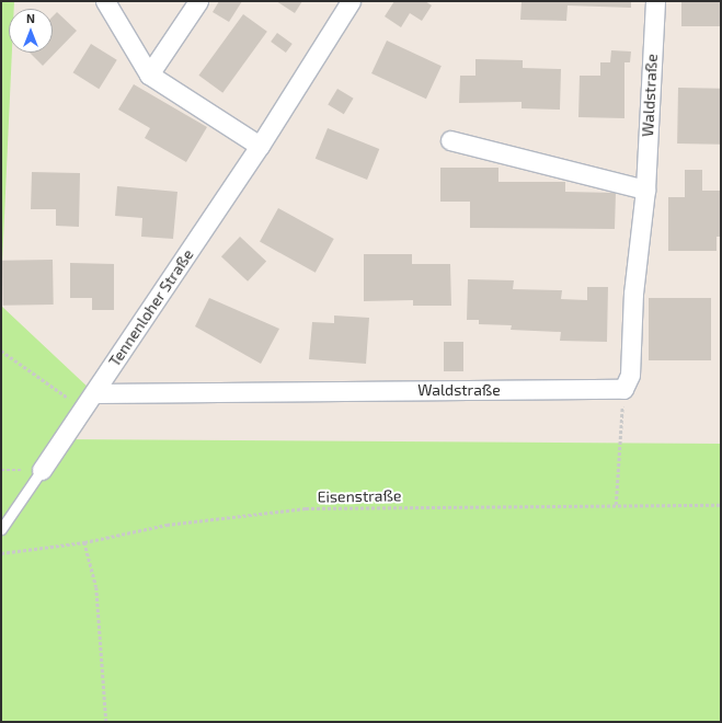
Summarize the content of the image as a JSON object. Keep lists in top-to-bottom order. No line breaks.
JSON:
{"streets":{"street":["Waldstraße","Tennenloher Straße"],"path":["Eisenstraße"]},"crossings":[["Waldstraße","Tennenloher Straße"]],"north":"top"}
